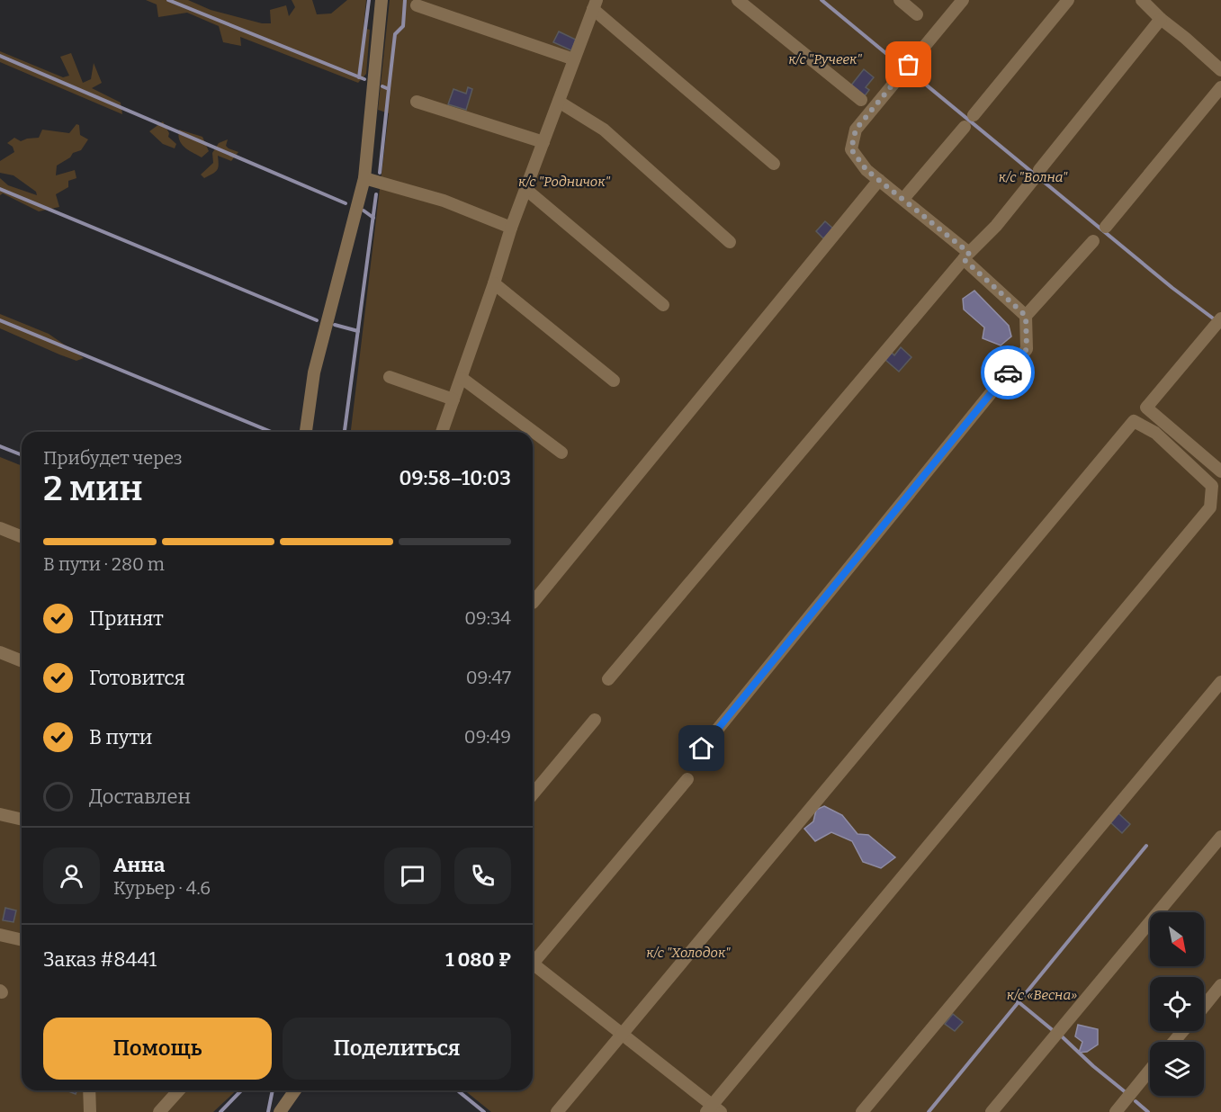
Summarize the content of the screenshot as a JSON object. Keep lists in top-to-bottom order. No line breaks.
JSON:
{"parks":["к/с \"Ручеек\"","к/с \"Волна\"","к/с \"Родничок\"","к/с \"Холодок\"","к/с «Весна»"],"north":"bottom right","page":{"heading":["2 мин","Прибудет через","09:58–10:03"],"panel":["Анна","Курьер · 4.6","Заказ #8441","1 080 ₽"],"bar":"В пути · 280 m","list":[["Принят","09:34"],["Готовится","09:47"],["В пути","09:49"],"Доставлен"],"buttons":["Помощь","Поделиться"]}}
